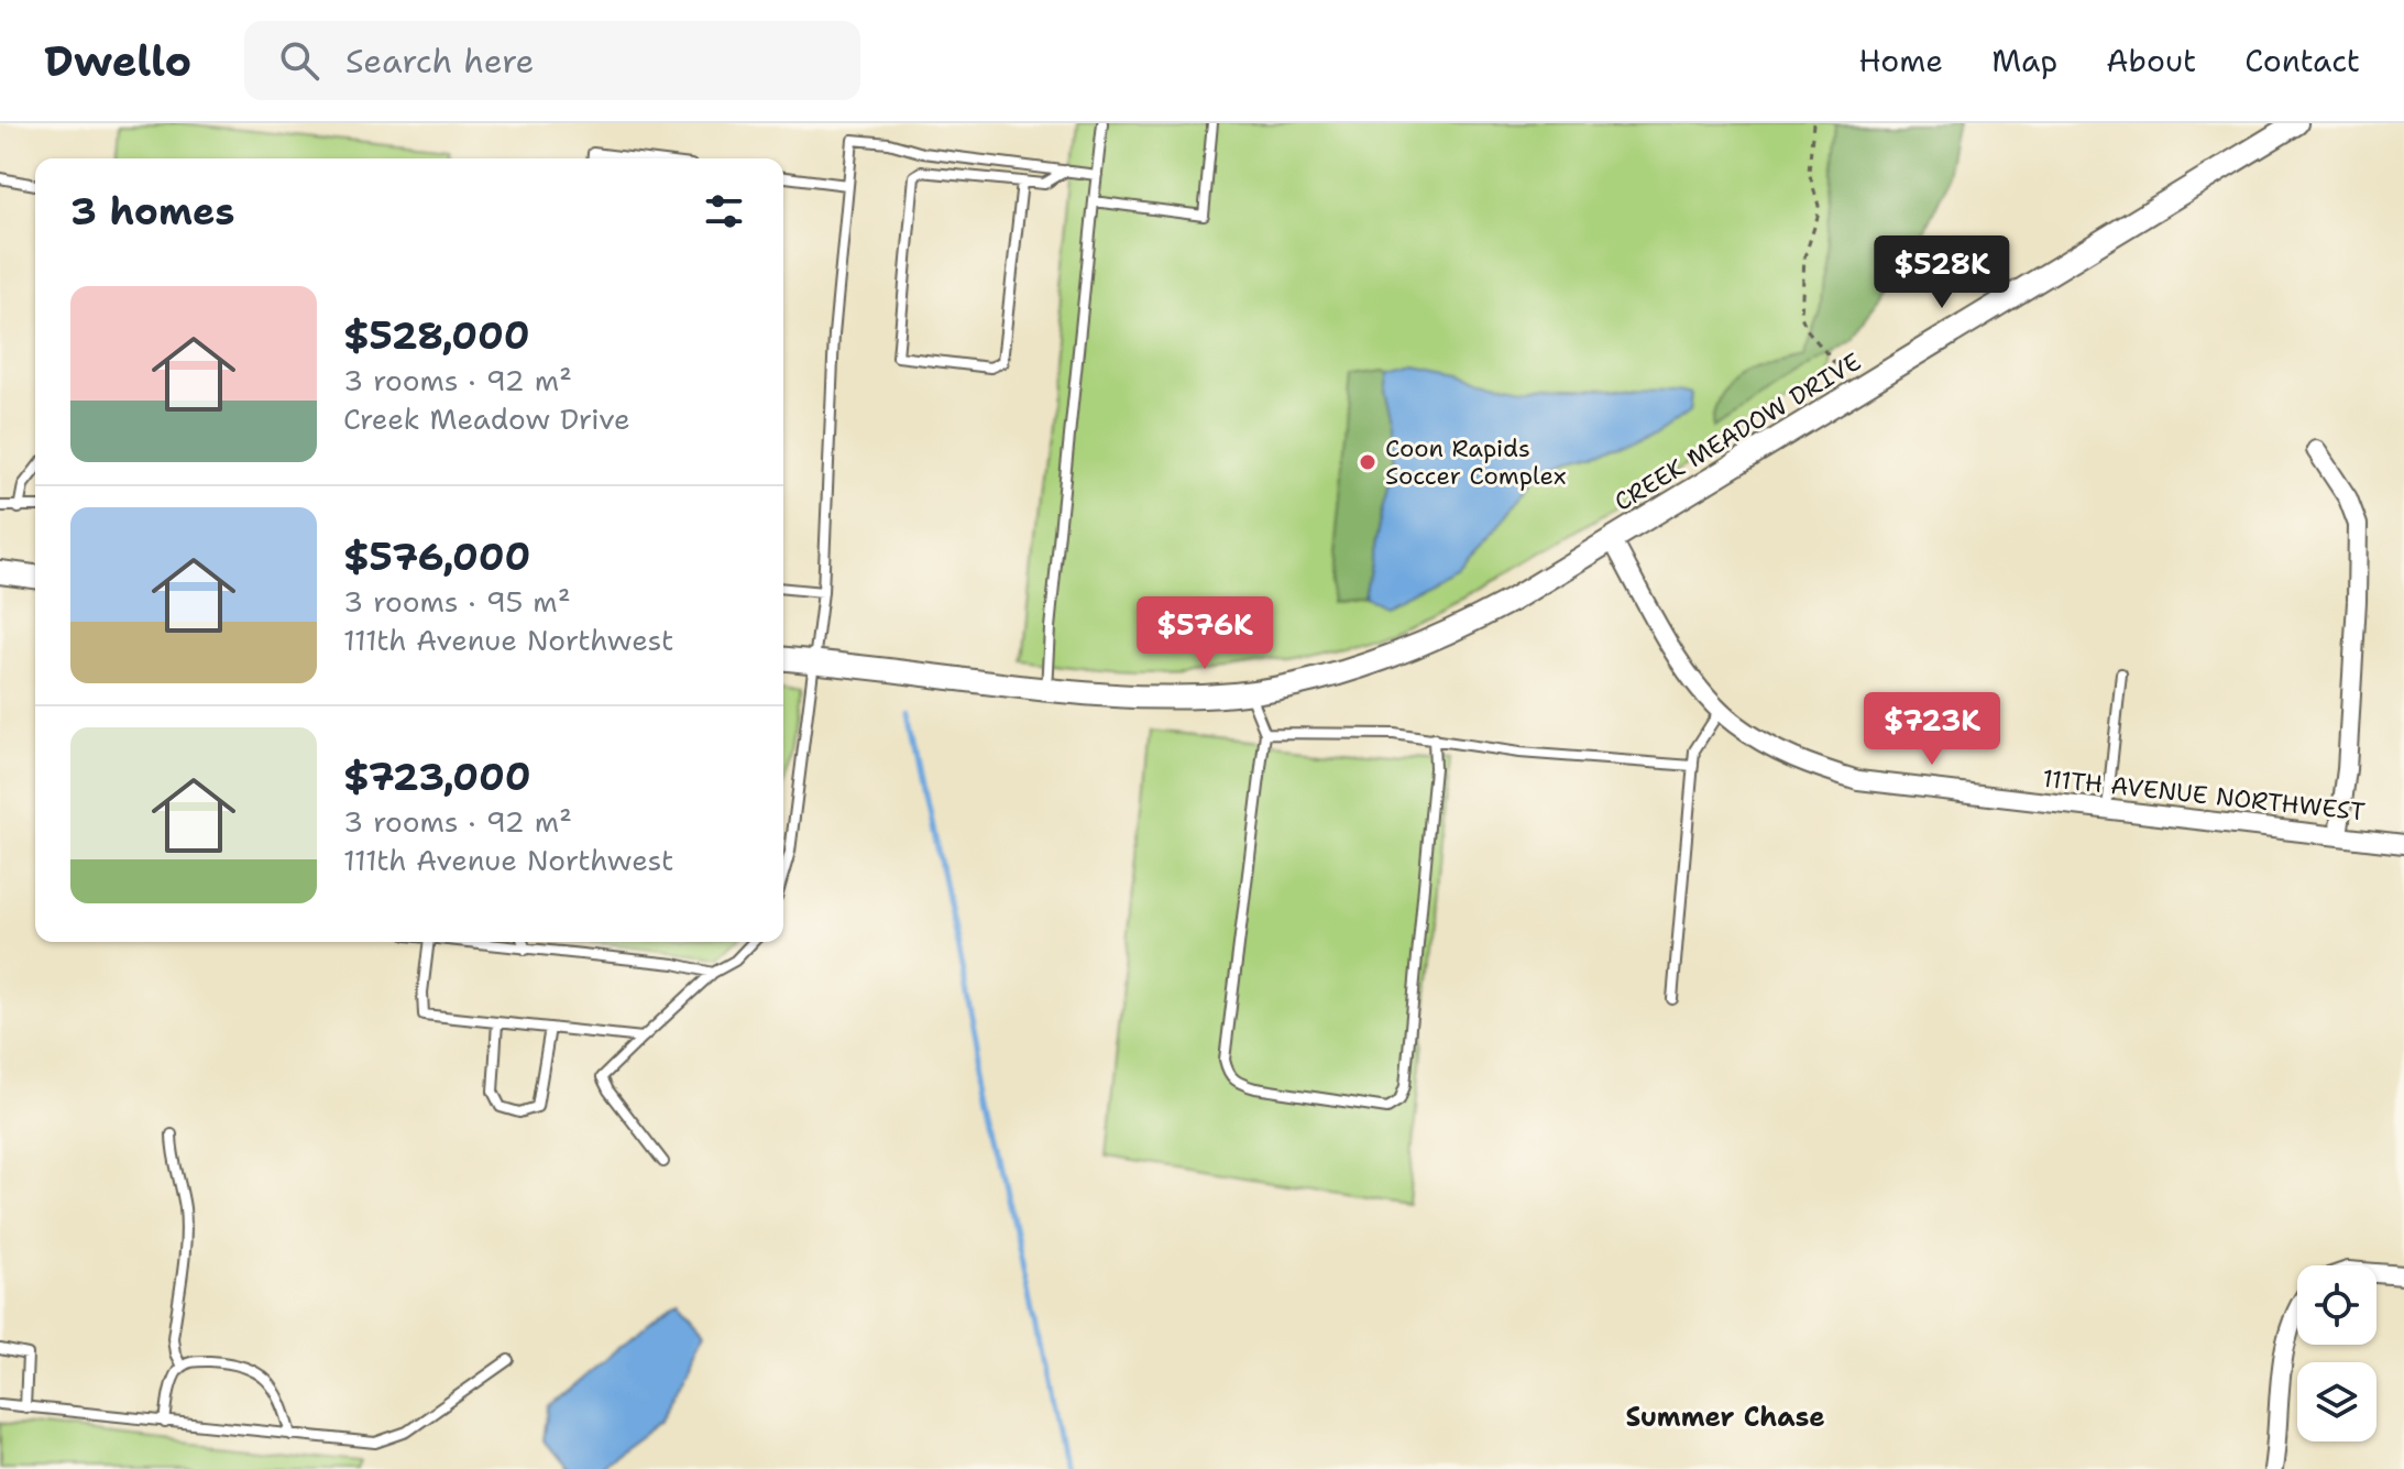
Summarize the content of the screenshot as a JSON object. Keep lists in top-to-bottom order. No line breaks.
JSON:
{"streets":{"street":["CREEK MEADOW DRIVE","111TH AVENUE NORTHWEST"]},"crossings":[["CREEK MEADOW DRIVE","111TH AVENUE NORTHWEST"]],"districts":["Summer Chase"],"places":["Coon Rapids Soccer Complex"],"page":{"header":"Dwello","search":"Search here","nav":["Home","Map","About","Contact"],"heading":"3 homes","price":["$528K","$576K","$723K"],"list":[{"name":"$528,000","note":"3 rooms · 92 m² · Creek Meadow Drive"},{"name":"$576,000","note":"3 rooms · 95 m² · 111th Avenue Northwest"},{"name":"$723,000","note":"3 rooms · 92 m² · 111th Avenue Northwest"}]}}
